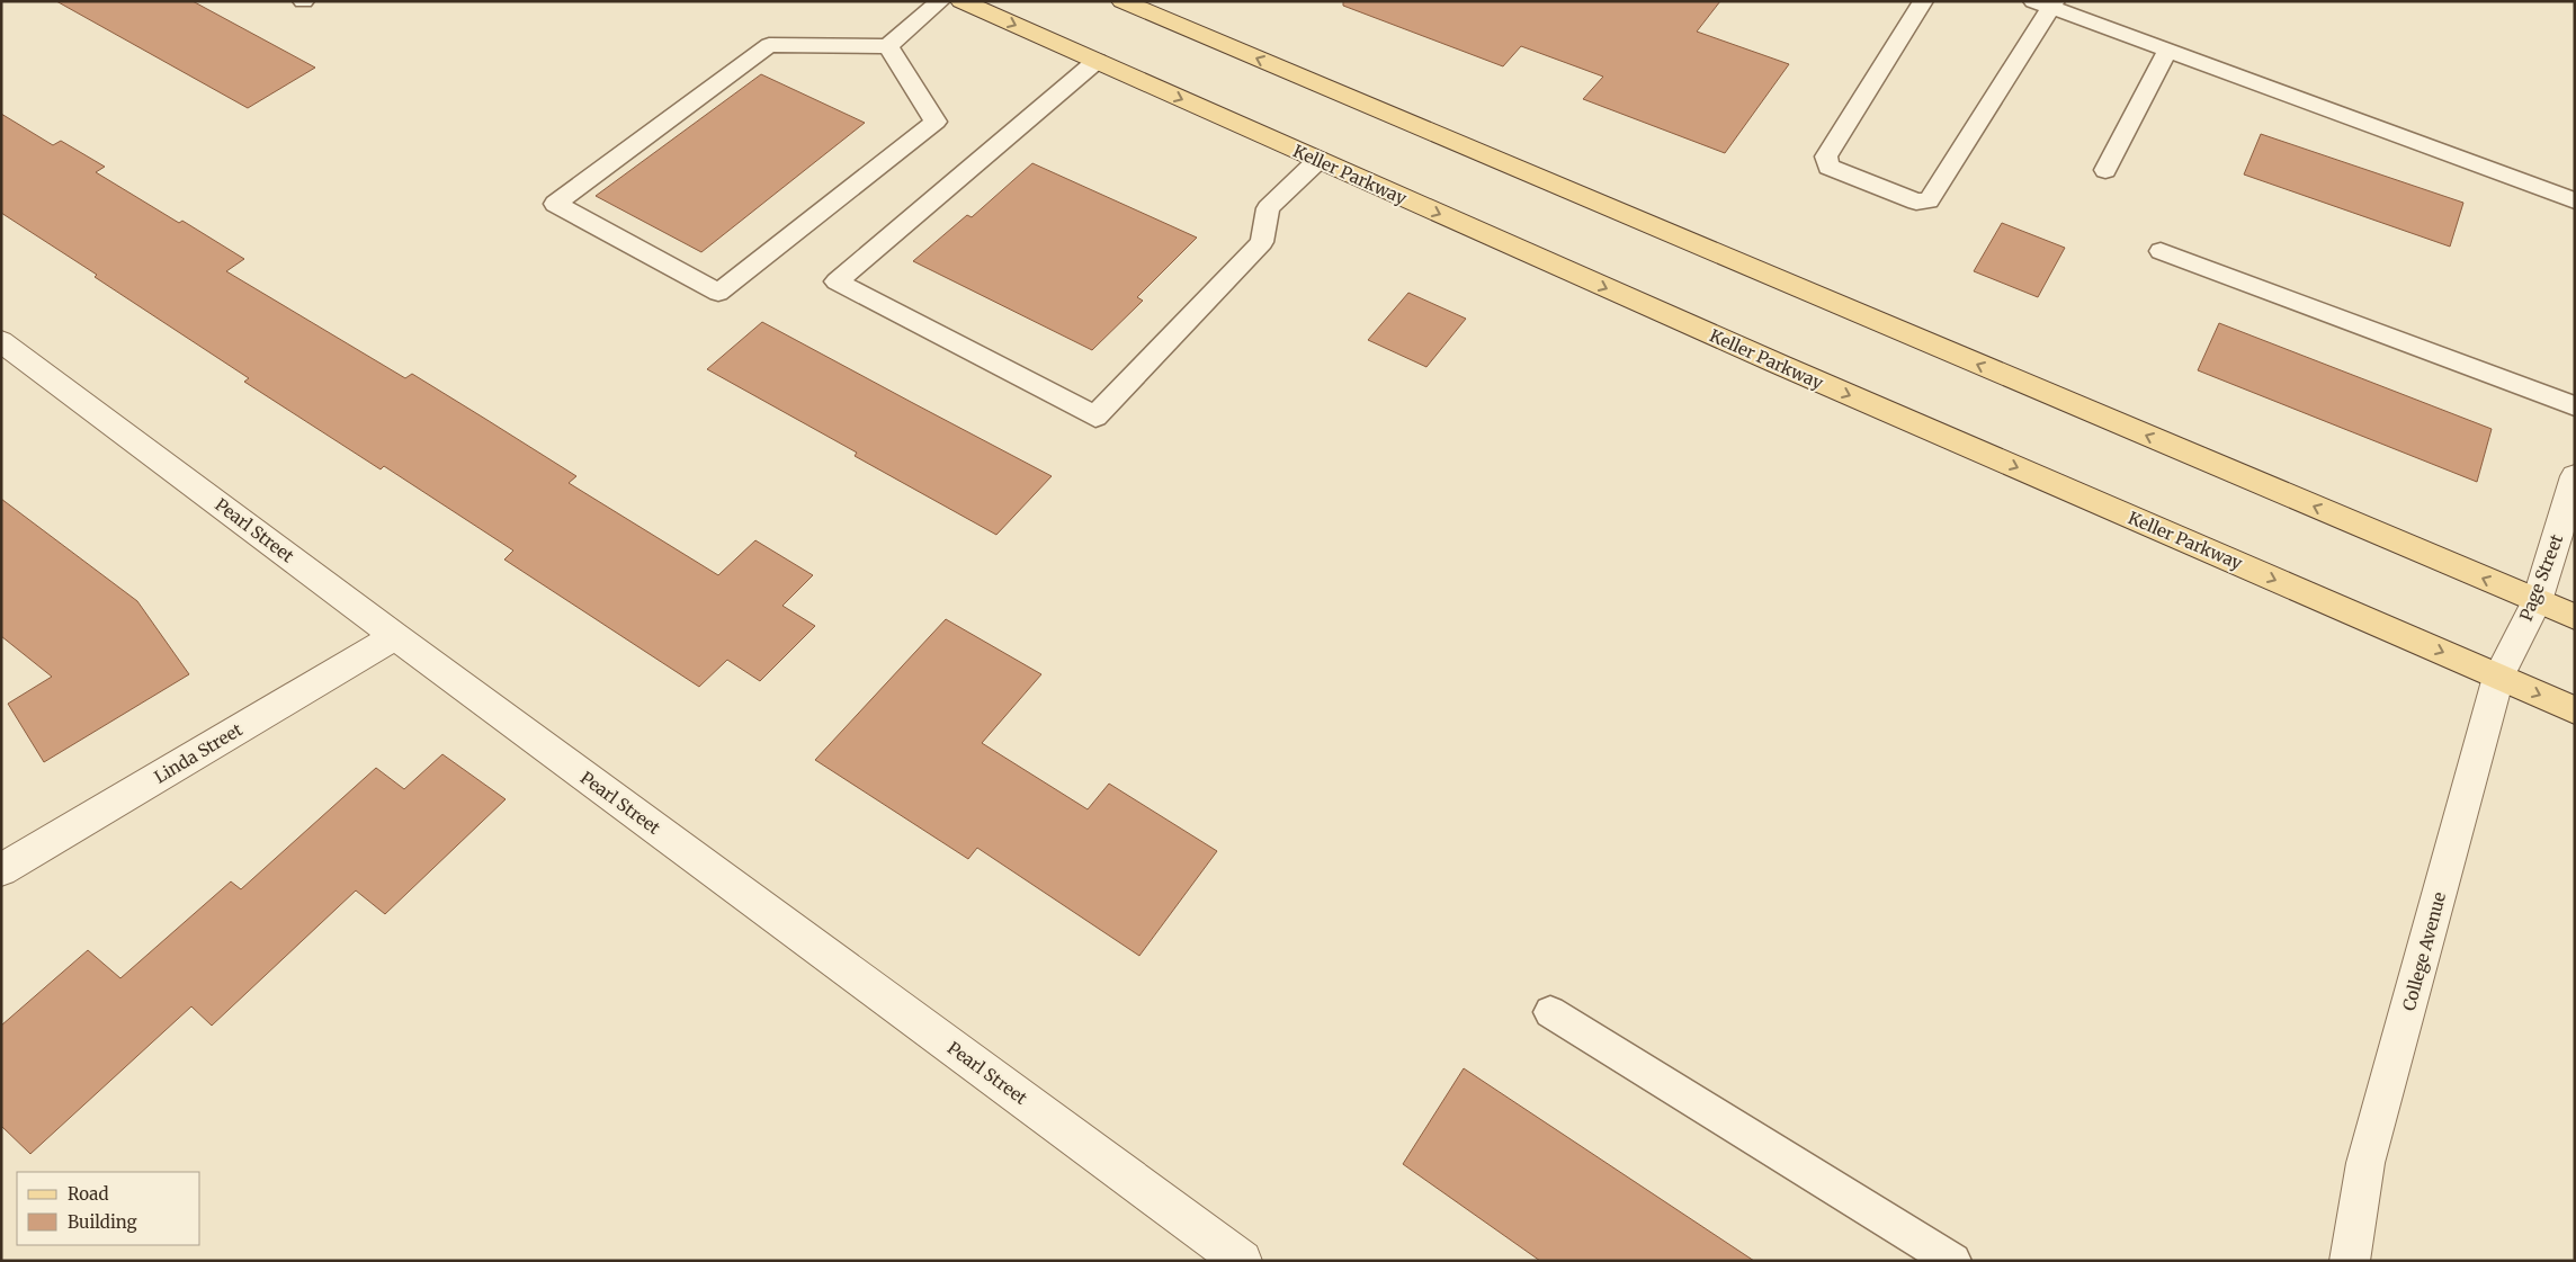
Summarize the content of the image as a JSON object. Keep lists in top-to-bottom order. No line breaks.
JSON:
{"streets":{"main road":["Keller Parkway"],"street":["Pearl Street","Page Street","Linda Street","College Avenue"]},"crossings":[["Keller Parkway","Page Street"],["Keller Parkway","College Avenue"],["Pearl Street","Linda Street"],["Page Street","College Avenue"]],"legend":["Road","Building"]}
